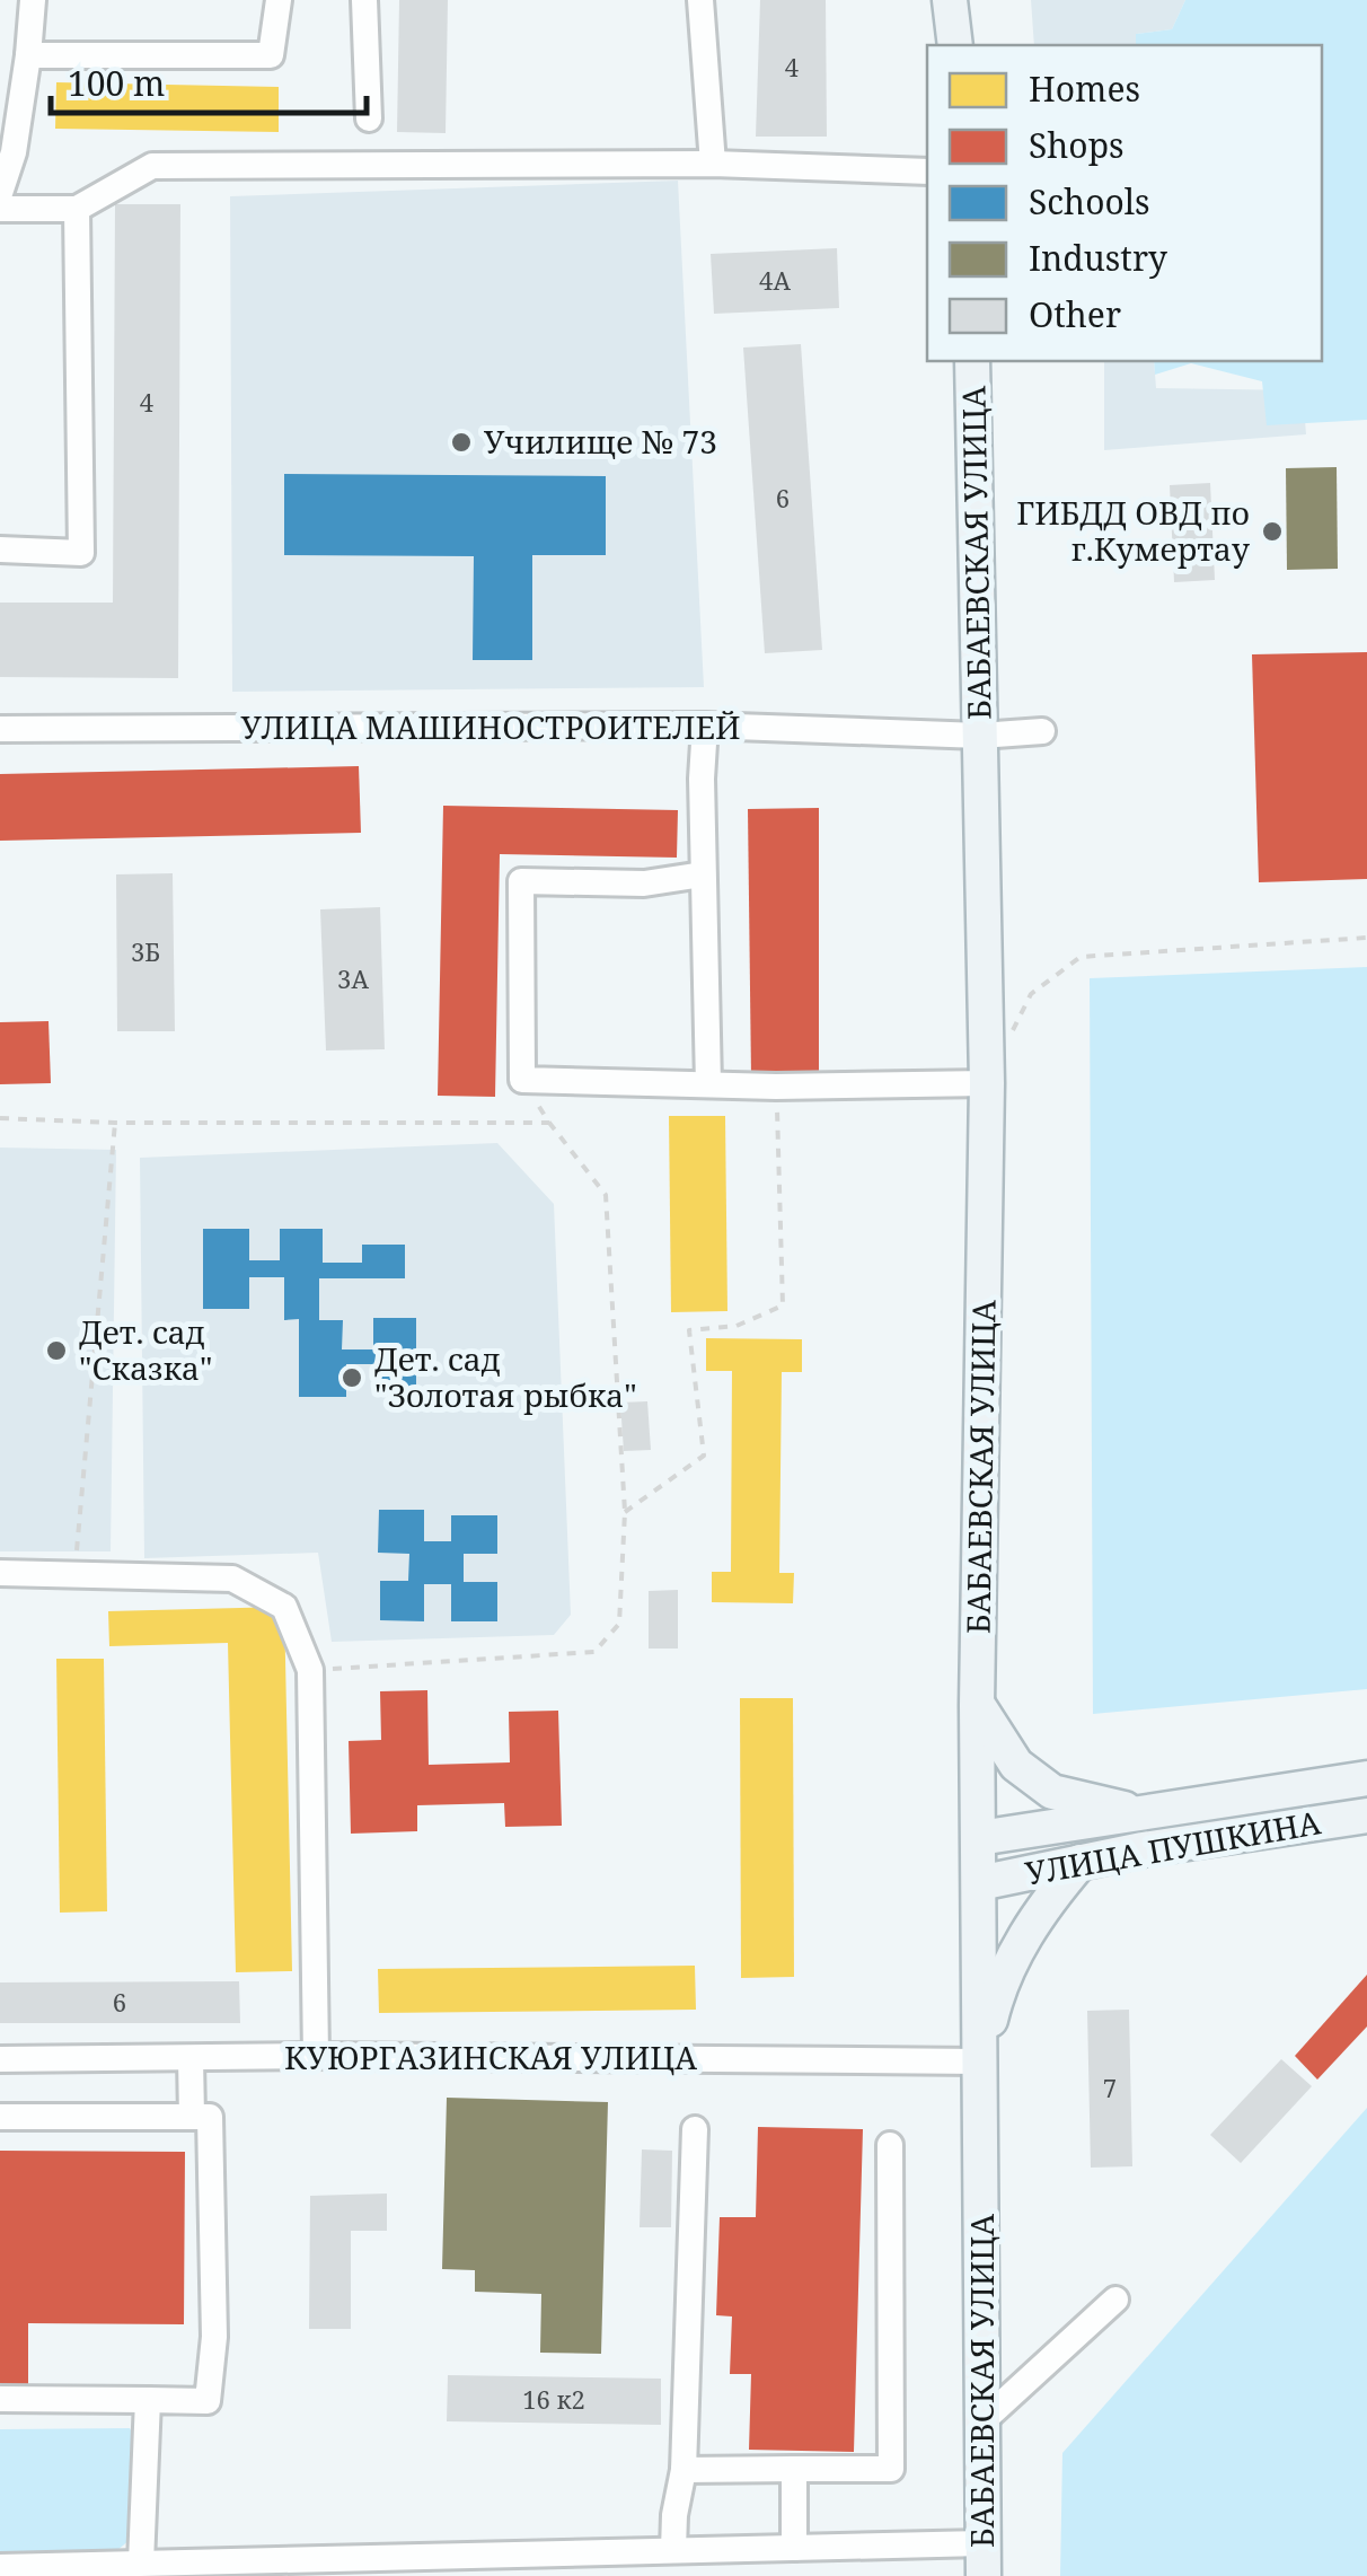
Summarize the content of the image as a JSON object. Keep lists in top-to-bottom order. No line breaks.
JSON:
{"streets":{"main road":["БАБАЕВСКАЯ УЛИЦА","УЛИЦА ПУШКИНА"],"street":["УЛИЦА МАШИНОСТРОИТЕЛЕЙ","КУЮРГАЗИНСКАЯ УЛИЦА"]},"crossings":[["БАБАЕВСКАЯ УЛИЦА","УЛИЦА МАШИНОСТРОИТЕЛЕЙ"],["БАБАЕВСКАЯ УЛИЦА","УЛИЦА ПУШКИНА"],["БАБАЕВСКАЯ УЛИЦА","КУЮРГАЗИНСКАЯ УЛИЦА"]],"places":["Училище № 73","ГИБДД ОВД по г.Кумертау","Дет. сад \"Сказка\"","Дет. сад \"Золотая рыбка\""],"house_numbers":["4","4А","4","6","3Б","3А","6","7","16 к2"],"legend":["Homes","Shops","Schools","Industry","Other"],"scale_bar":"100 m"}
